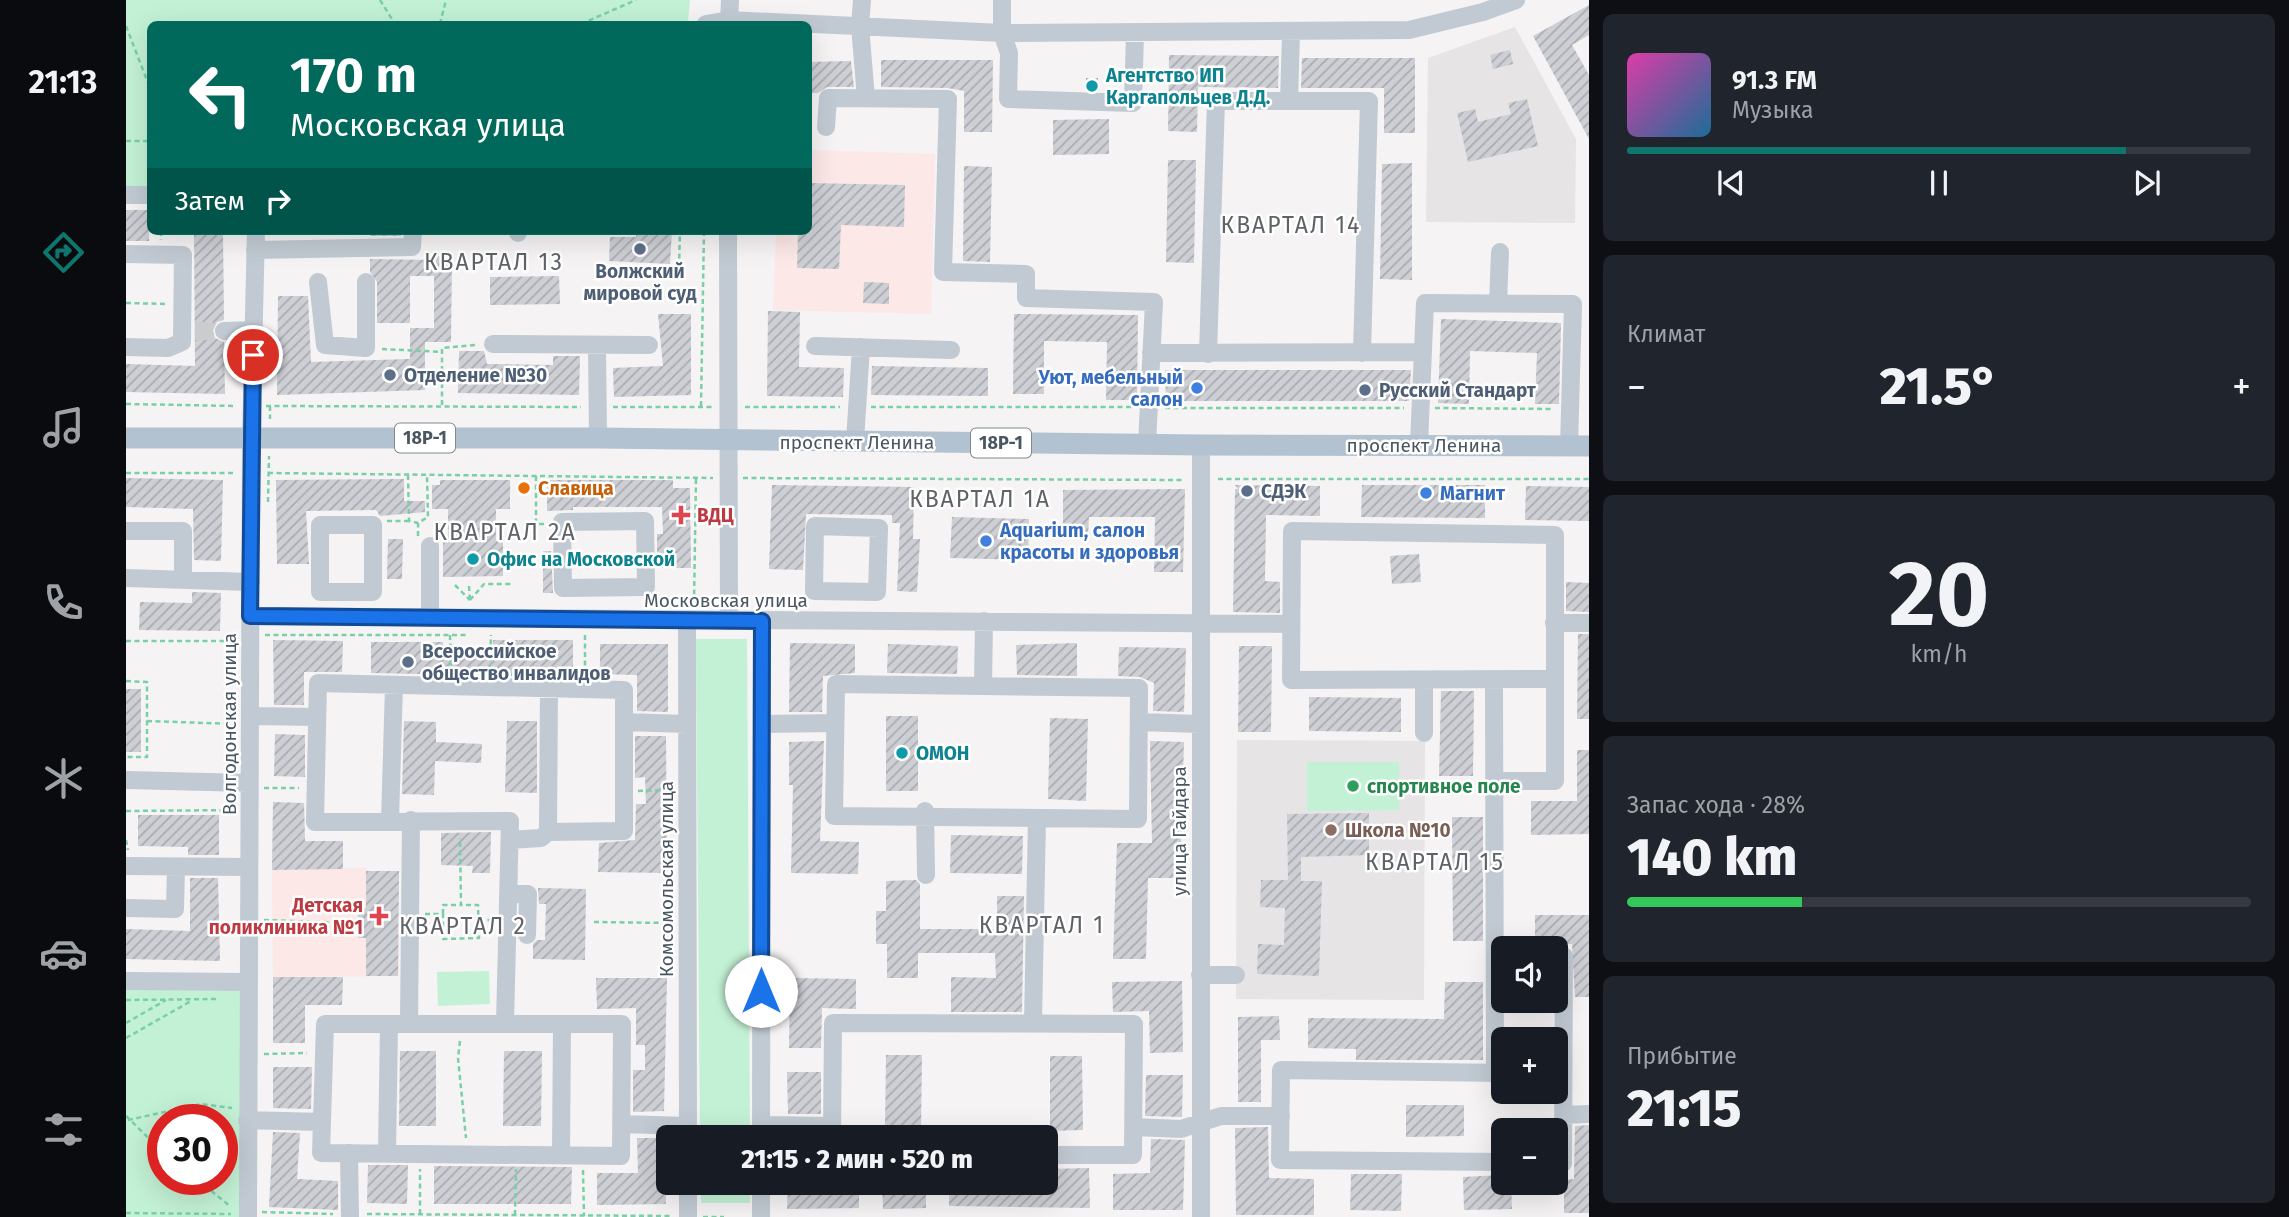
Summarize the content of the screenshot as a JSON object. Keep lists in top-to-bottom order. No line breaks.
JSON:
{"streets":{"main road":["18Р-1","проспект Ленина"],"street":["Московская улица","Волгодонская улица","улица Гайдара","Комсомольская улица"]},"crossings":[["проспект Ленина","Волгодонская улица"],["проспект Ленина","улица Гайдара"],["Московская улица","Волгодонская улица"],["Московская улица","улица Гайдара"],["Московская улица","Комсомольская улица"]],"districts":["КВАРТАЛ 14","КВАРТАЛ 13","КВАРТАЛ 1А","КВАРТАЛ 2А","КВАРТАЛ 15","КВАРТАЛ 1","КВАРТАЛ 2"],"places":{"other":["Агентство ИП Каргапольцев Д.Д.","Волжский мировой суд","Отделение №30","Уют, мебельный салон","Русский Стандарт","Славица","СДЭК","Магнит","Aquarium, салон красоты и здоровья","Офис на Московской","Всероссийское общество инвалидов","ОМОН","спортивное поле","Школа №10"],"health":["ВДЦ","Детская поликлиника №1"]},"page":{"tabs":"21:13","turn":["170 m","Московская улица"],"song":["91.3 FM","Музыка"],"then":"Затем","tile":["Климат",["20","km/h"],["Запас хода · 28%","140 km"],["Прибытие","21:15"]],"heat":["−","21.5°","+"],"map_buttons":["+","−"],"limit":"30","trip":"21:15 · 2 мин · 520 m"}}
